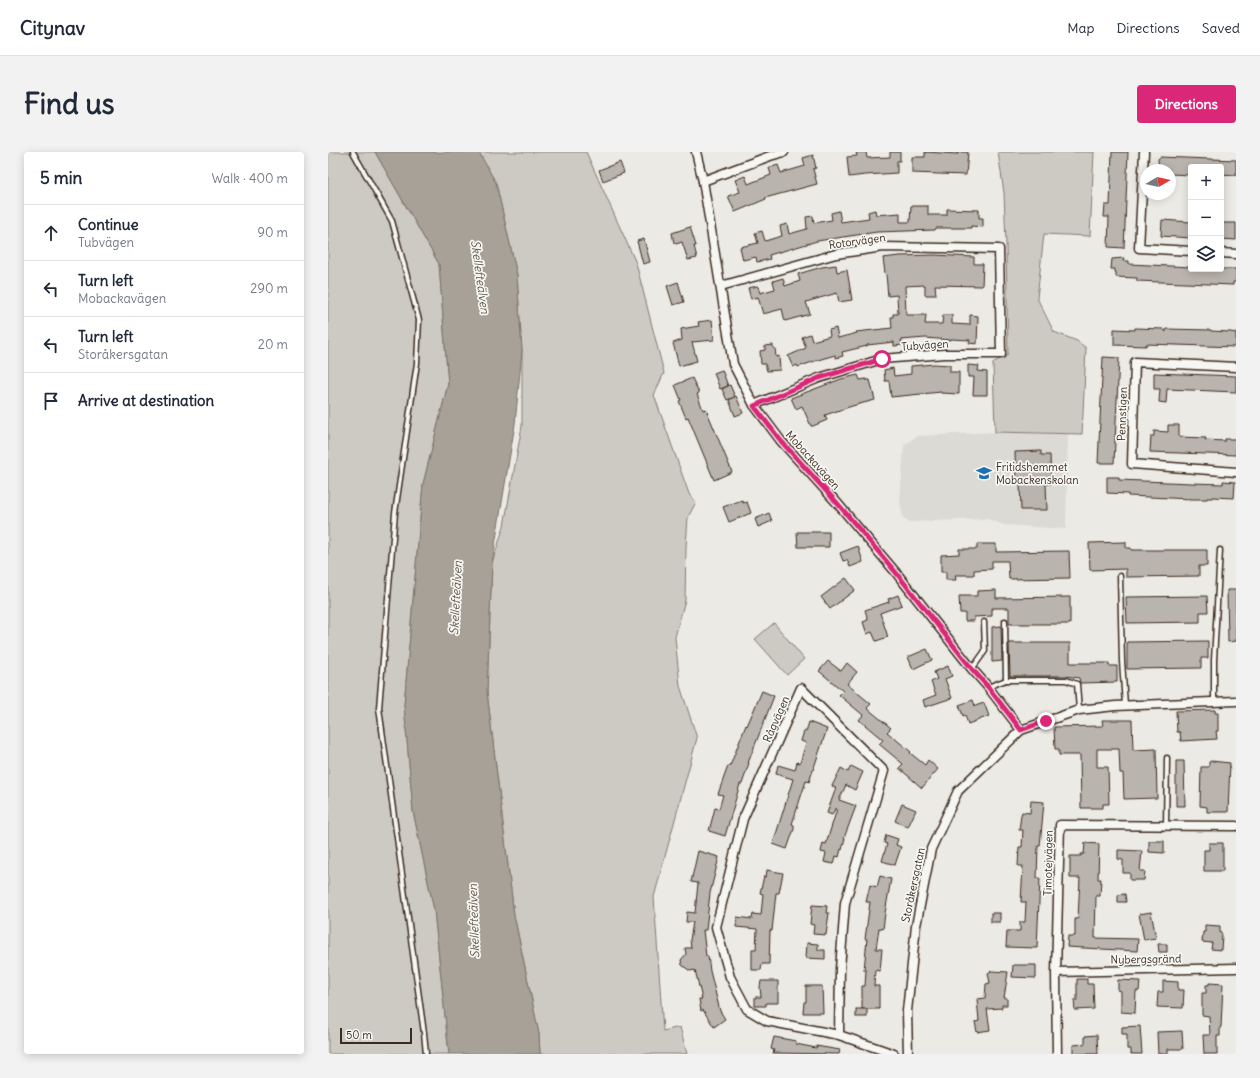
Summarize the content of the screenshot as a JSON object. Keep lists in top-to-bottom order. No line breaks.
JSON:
{"streets":{"street":["Rotorvägen","Tubvägen","Pennstigen","Mobackavägen","Rågvägen","Timotejvägen","Storåkersgatan","Nybergsgränd"]},"crossings":[["Rotorvägen","Tubvägen"],["Rotorvägen","Mobackavägen"],["Tubvägen","Mobackavägen"],["Mobackavägen","Storåkersgatan"],["Timotejvägen","Nybergsgränd"]],"water":["Skellefteälven"],"places":{"school or university":["Fritidshemmet Mobackenskolan"]},"scale_bar":"50 m","north":"right","page":{"header":"Citynav","nav":["Map","Directions","Saved"],"buttons":"Directions","title":"Find us","heading":["5 min","Walk · 400 m"],"map_buttons":["+","−"],"list":[["Continue","Tubvägen","90 m"],["Turn left","Mobackavägen","290 m"],["Turn left","Storåkersgatan","20 m"],"Arrive at destination"],"scale":"50 m"}}
